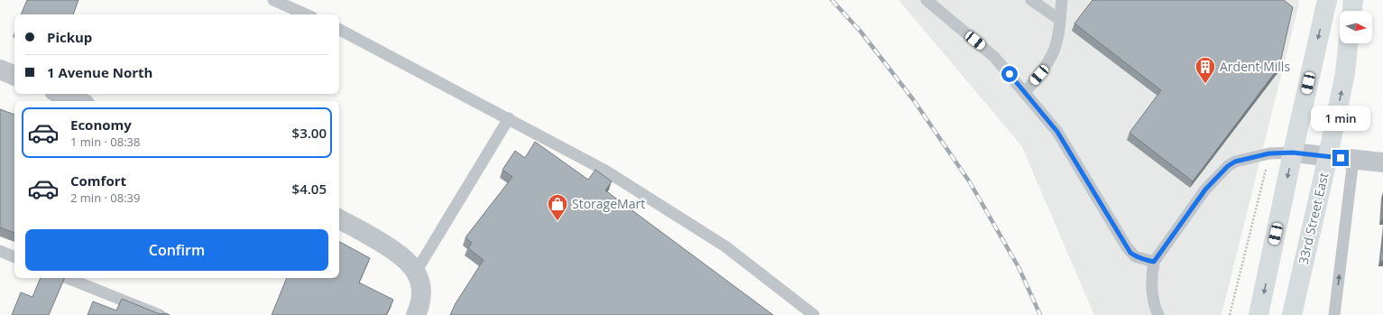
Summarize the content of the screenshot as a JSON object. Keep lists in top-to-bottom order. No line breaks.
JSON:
{"streets":{"main road":["33rd Street East"]},"places":{"building":["Ardent Mills"],"shop":["StorageMart"]},"north":"right","page":{"banner":["Pickup","1 Avenue North"],"bubble":"1 min","list":[{"name":"Economy","note":"1 min · 08:38","value":"$3.00"},{"name":"Comfort","note":"2 min · 08:39","value":"$4.05"}],"buttons":"Confirm"}}
